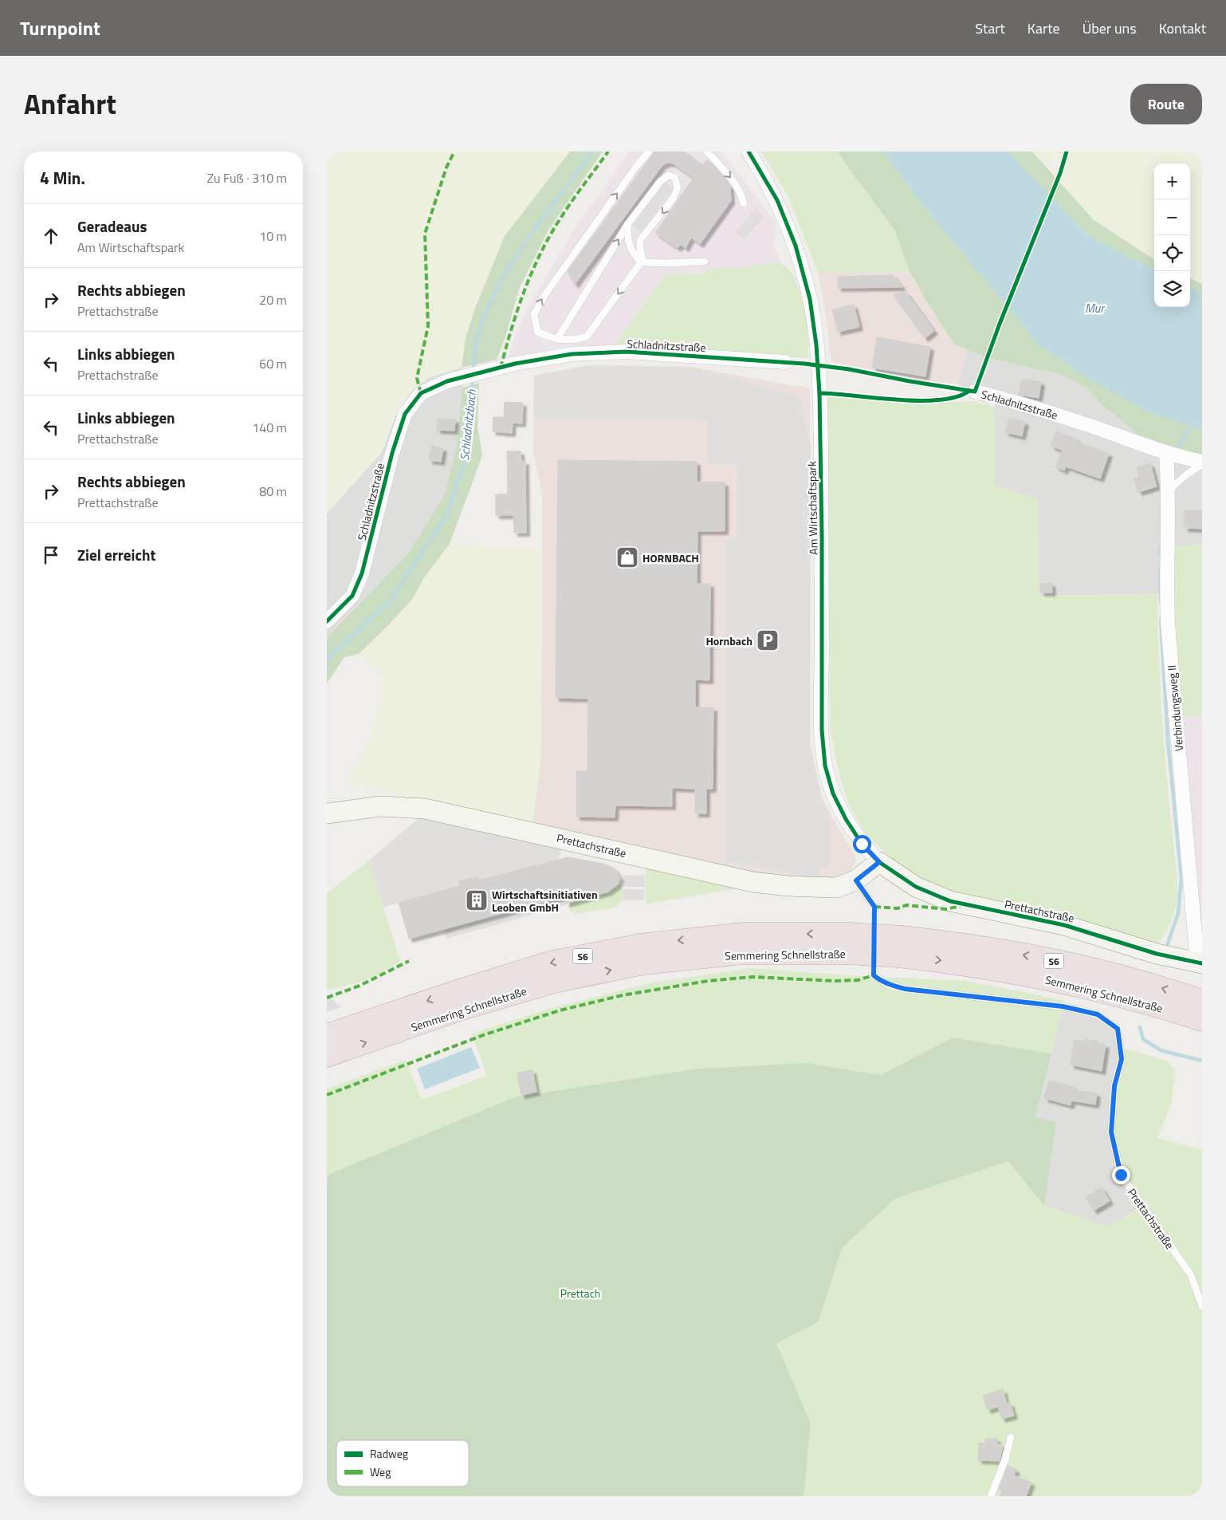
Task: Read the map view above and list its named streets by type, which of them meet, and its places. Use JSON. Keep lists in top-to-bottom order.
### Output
{
  "streets": {
    "highway": ["Semmering Schnellstraße", "S6"],
    "street": [
      "Schladnitzstraße",
      "Am Wirtschaftspark",
      "Verbindungsweg II",
      "Prettachstraße"
    ]
  },
  "crossings": [
    ["Schladnitzstraße", "Verbindungsweg II"],
    ["Am Wirtschaftspark", "Prettachstraße"],
    ["Verbindungsweg II", "Prettachstraße"]
  ],
  "water": ["Mur", "Schladnitzbach"],
  "parks": ["Prettach"],
  "places": {
    "shop": ["HORNBACH"],
    "parking": ["Hornbach"],
    "building": ["Wirtschaftsinitiativen Leoben GmbH"]
  },
  "legend": ["Radweg", "Weg"],
  "page": {
    "header": "Turnpoint",
    "nav": [
      "Start",
      "Karte",
      "Über uns",
      "Kontakt"
    ],
    "title": "Anfahrt",
    "buttons": "Route",
    "heading": ["4 Min.", "Zu Fuß · 310 m"],
    "map_buttons": ["+", "−"],
    "list": [
      ["Geradeaus", "Am Wirtschaftspark", "10 m"],
      ["Rechts abbiegen", "Prettachstraße", "20 m"],
      ["Links abbiegen", "Prettachstraße", "60 m"],
      ["Links abbiegen", "Prettachstraße", "140 m"],
      ["Rechts abbiegen", "Prettachstraße", "80 m"],
      "Ziel erreicht"
    ]
  }
}
